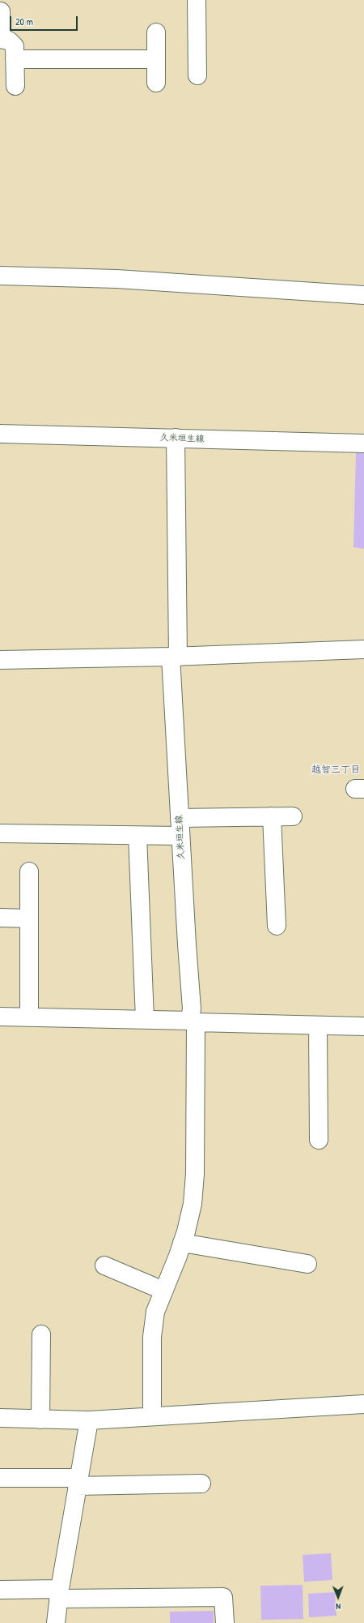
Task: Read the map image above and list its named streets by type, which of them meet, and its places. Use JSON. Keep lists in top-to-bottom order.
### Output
{
  "streets": {
    "street": ["久米垣生線"]
  },
  "districts": ["越智三丁目"],
  "scale_bar": "20 m",
  "north": "bottom"
}
